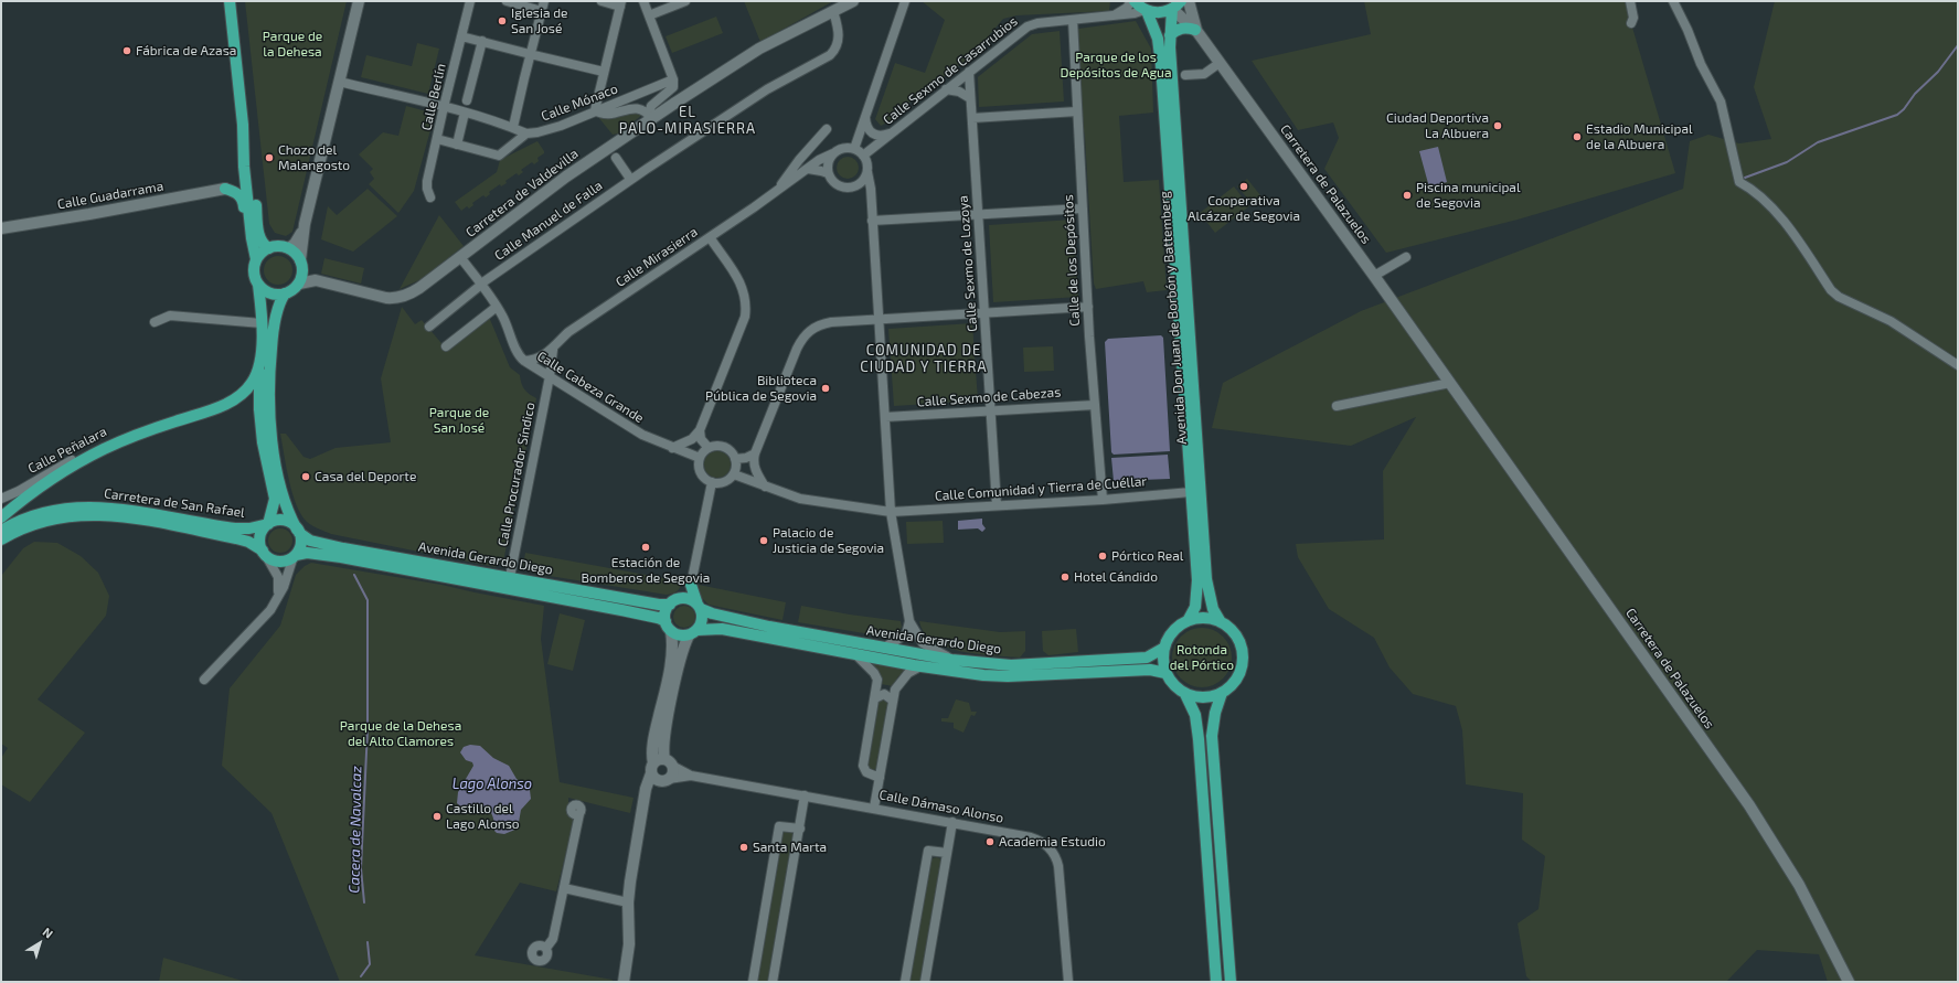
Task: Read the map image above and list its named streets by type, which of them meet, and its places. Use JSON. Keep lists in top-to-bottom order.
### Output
{
  "streets": {
    "main road": ["Avenida Don Juan de Borbón y Battemberg", "Carretera de San Rafael", "Avenida Gerardo Diego"],
    "street": [
      "Calle Sexmo de Casarrubios",
      "Calle Berlín",
      "Calle Mónaco",
      "Carretera de Palazuelos",
      "Carretera de Valdevilla",
      "Calle Guadarrama",
      "Calle Manuel de Falla",
      "Calle Mirasierra",
      "Calle de los Depósitos",
      "Calle Sexmo de Lozoya",
      "Calle Cabeza Grande",
      "Calle Sexmo de Cabezas",
      "Calle Peñalara",
      "Calle Procurador Síndico",
      "Calle Comunidad y Tierra de Cuéllar",
      "Calle Dámaso Alonso"
    ]
  },
  "crossings": [
    ["Calle Sexmo de Casarrubios", "Calle Mirasierra"],
    ["Calle Sexmo de Casarrubios", "Calle de los Depósitos"],
    ["Calle Sexmo de Casarrubios", "Calle Sexmo de Lozoya"],
    ["Calle Sexmo de Casarrubios", "Avenida Don Juan de Borbón y Battemberg"],
    ["Carretera de Palazuelos", "Avenida Don Juan de Borbón y Battemberg"],
    ["Carretera de Valdevilla", "Calle Manuel de Falla"],
    ["Carretera de Valdevilla", "Calle Cabeza Grande"],
    ["Calle Manuel de Falla", "Calle Cabeza Grande"],
    ["Calle Mirasierra", "Calle Cabeza Grande"],
    ["Calle de los Depósitos", "Calle Sexmo de Cabezas"],
    ["Calle de los Depósitos", "Calle Comunidad y Tierra de Cuéllar"],
    ["Calle Sexmo de Lozoya", "Calle Sexmo de Cabezas"],
    ["Calle Sexmo de Lozoya", "Calle Comunidad y Tierra de Cuéllar"],
    ["Avenida Don Juan de Borbón y Battemberg", "Calle Comunidad y Tierra de Cuéllar"],
    ["Avenida Don Juan de Borbón y Battemberg", "Avenida Gerardo Diego"],
    ["Calle Cabeza Grande", "Calle Procurador Síndico"],
    ["Calle Cabeza Grande", "Calle Comunidad y Tierra de Cuéllar"],
    ["Calle Procurador Síndico", "Avenida Gerardo Diego"],
    ["Carretera de San Rafael", "Avenida Gerardo Diego"]
  ],
  "districts": ["EL PALO-MIRASIERRA", "COMUNIDAD DE CIUDAD Y TIERRA"],
  "water": ["Lago Alonso", "Cacera de Navalcaz"],
  "parks": [
    "Parque de la Dehesa",
    "Parque de los Depósitos de Agua",
    "Parque de San José",
    "Rotonda del Pórtico",
    "Parque de la Dehesa del Alto Clamores"
  ],
  "places": [
    "Iglesia de San José",
    "Fábrica de Azasa",
    "Ciudad Deportiva La Albuera",
    "Estadio Municipal de la Albuera",
    "Chozo del Malangosto",
    "Cooperativa Alcázar de Segovia",
    "Piscina municipal de Segovia",
    "Biblioteca Pública de Segovia",
    "Casa del Deporte",
    "Palacio de Justicia de Segovia",
    "Estación de Bomberos de Segovia",
    "Pórtico Real",
    "Hotel Cándido",
    "Castillo del Lago Alonso",
    "Academia Estudio",
    "Santa Marta"
  ],
  "north": "top right"
}
